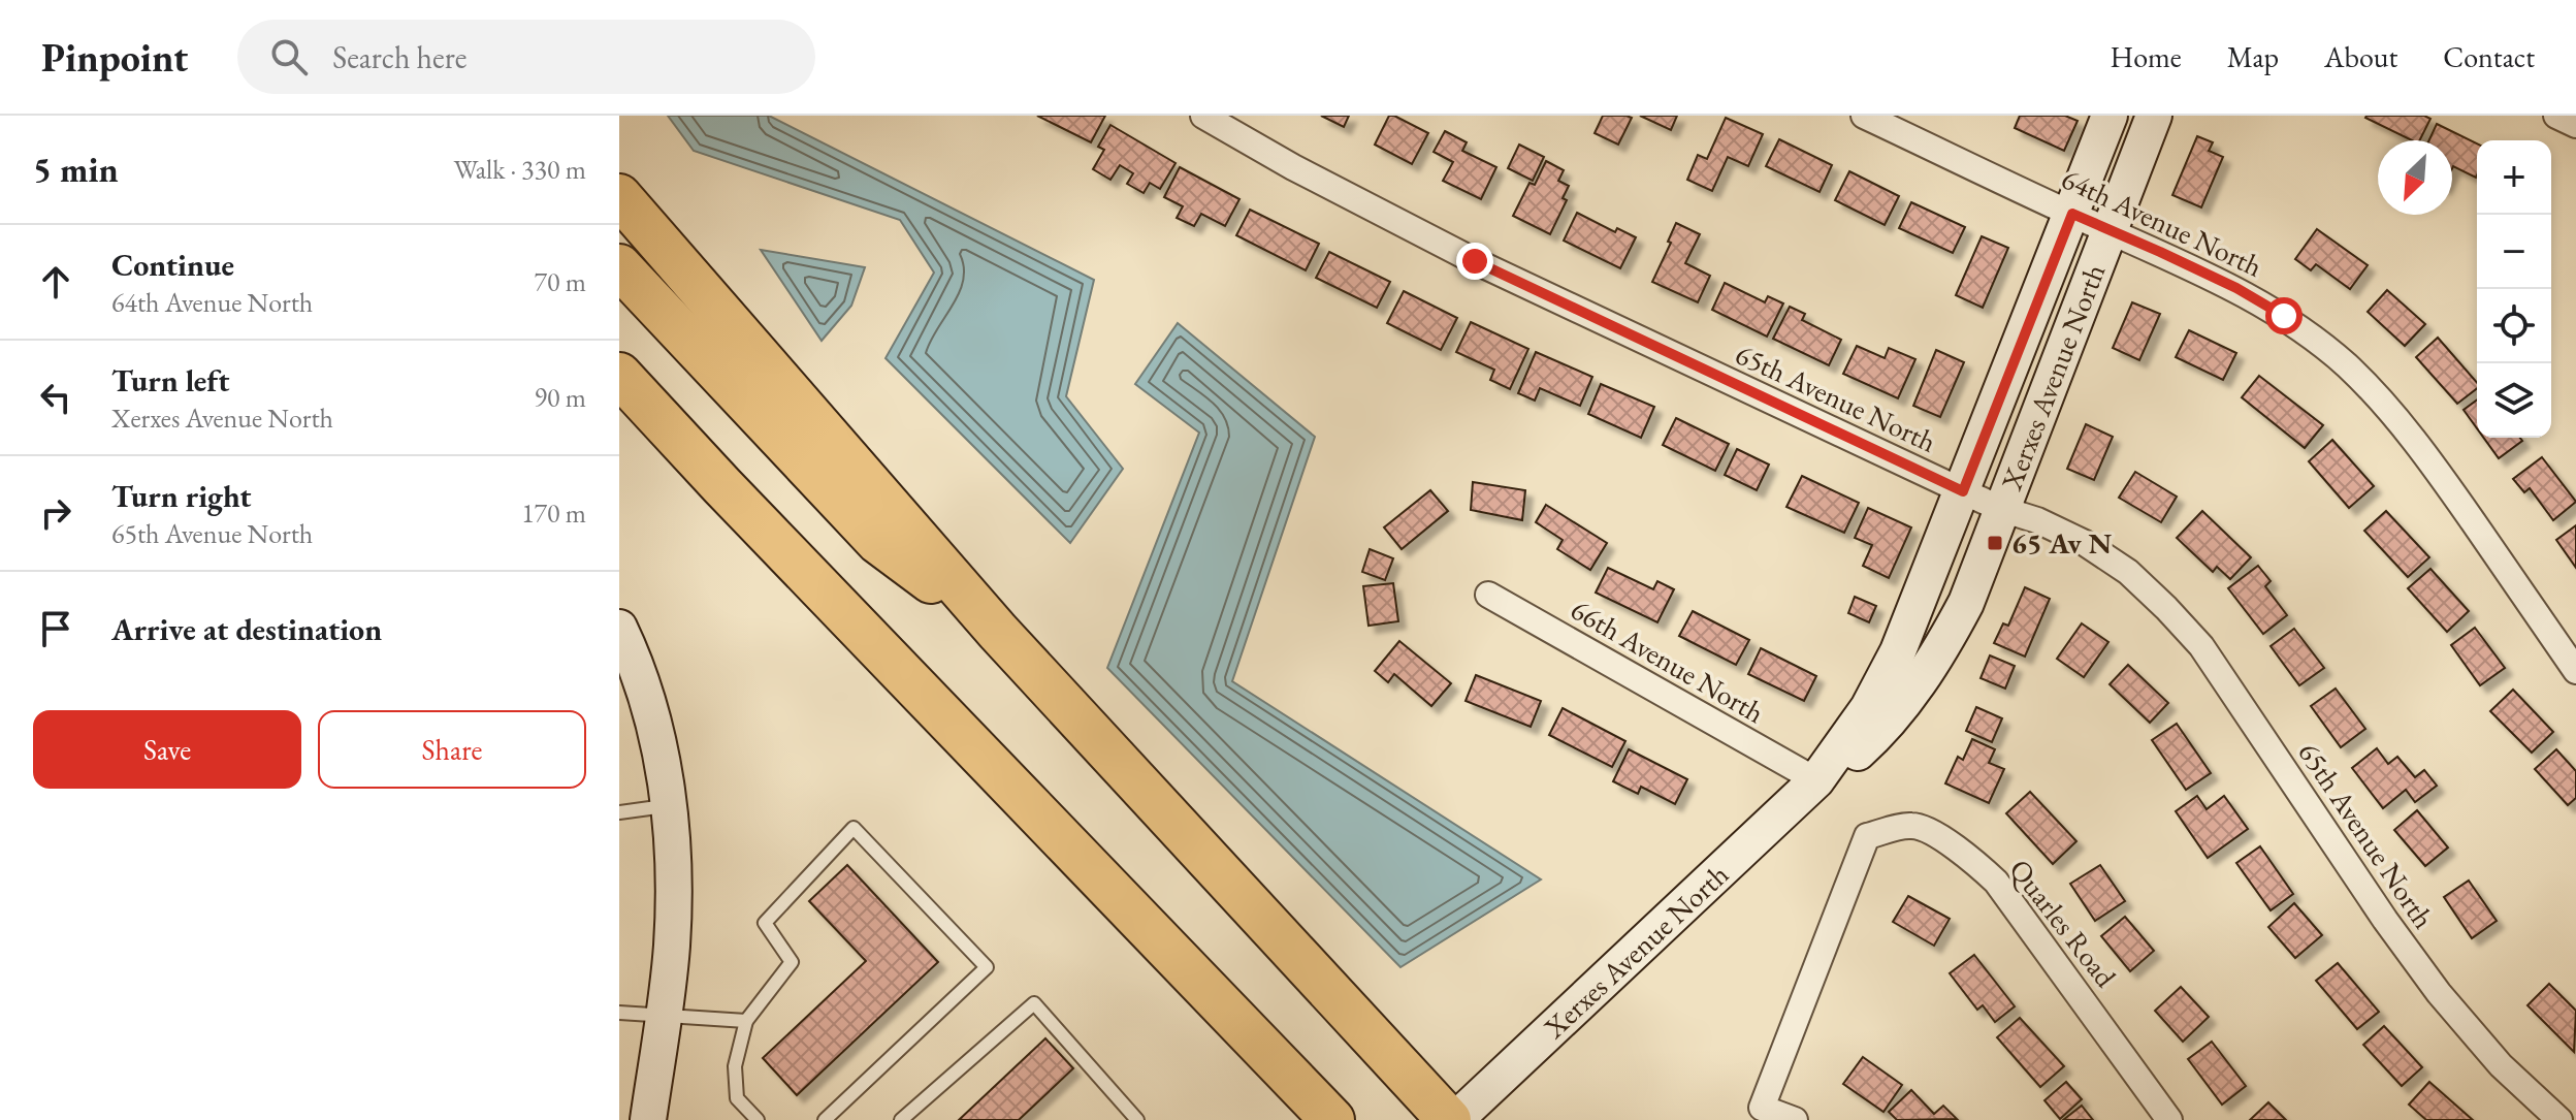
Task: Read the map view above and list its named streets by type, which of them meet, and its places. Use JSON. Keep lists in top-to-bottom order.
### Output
{
  "streets": {
    "street": [
      "64th Avenue North",
      "Xerxes Avenue North",
      "65th Avenue North",
      "66th Avenue North",
      "Quarles Road"
    ]
  },
  "crossings": [
    ["64th Avenue North", "Xerxes Avenue North"],
    ["Xerxes Avenue North", "65th Avenue North"],
    ["Xerxes Avenue North", "66th Avenue North"]
  ],
  "places": {
    "transit": ["65 Av N"]
  },
  "north": "bottom left",
  "page": {
    "header": "Pinpoint",
    "search": "Search here",
    "nav": [
      "Home",
      "Map",
      "About",
      "Contact"
    ],
    "heading": ["5 min", "Walk · 330 m"],
    "map_buttons": ["+", "−"],
    "list": [
      ["Continue", "64th Avenue North", "70 m"],
      ["Turn left", "Xerxes Avenue North", "90 m"],
      ["Turn right", "65th Avenue North", "170 m"],
      "Arrive at destination"
    ],
    "buttons": ["Save", "Share"]
  }
}
